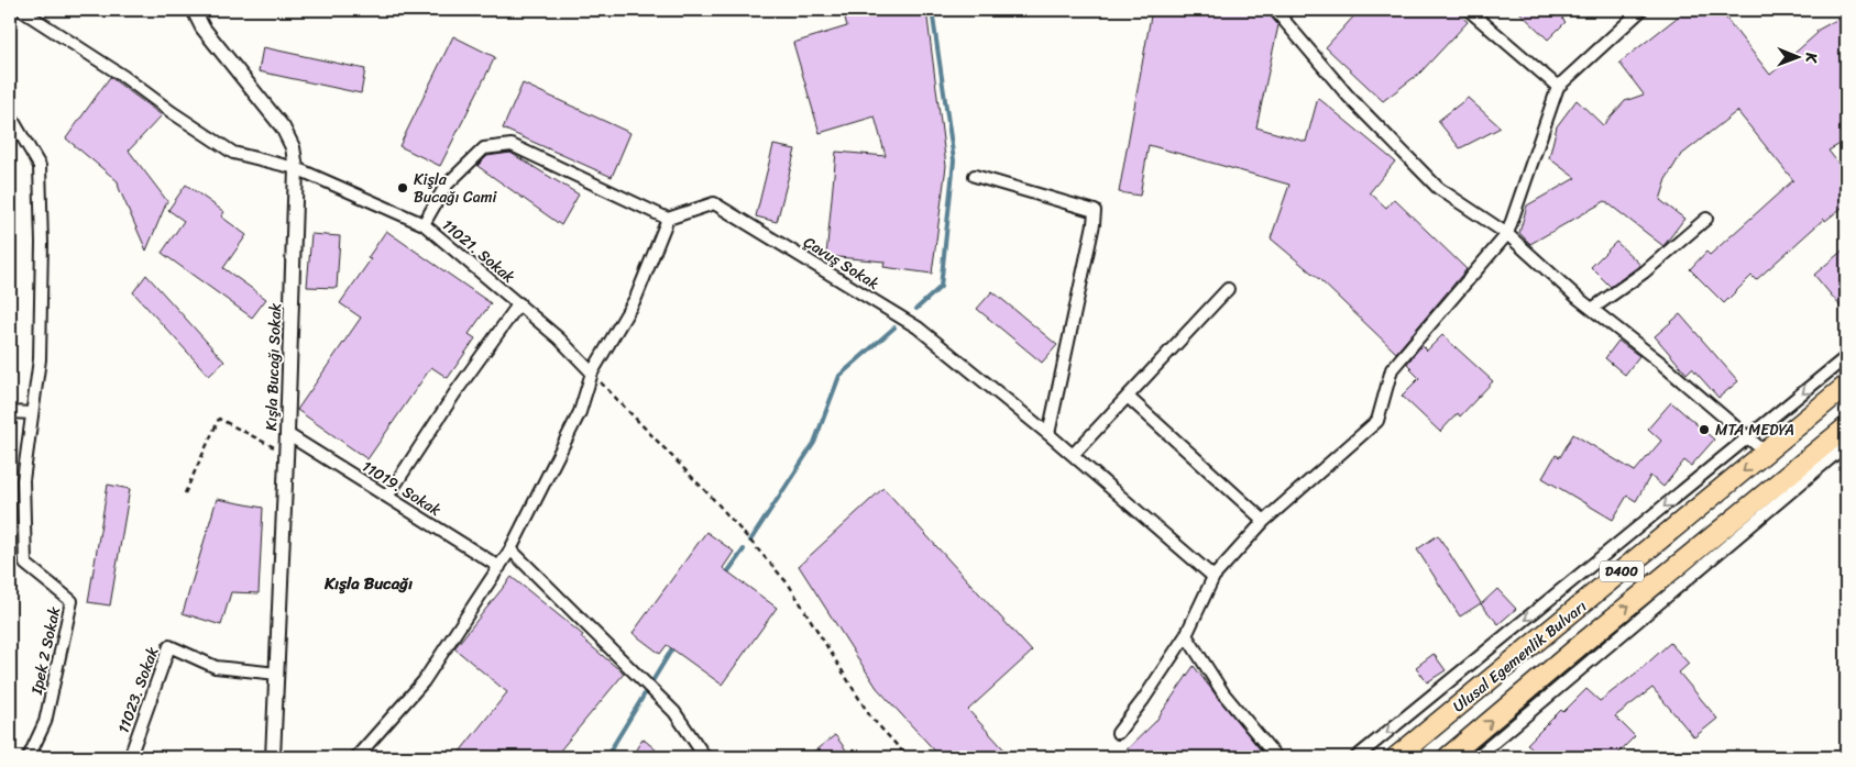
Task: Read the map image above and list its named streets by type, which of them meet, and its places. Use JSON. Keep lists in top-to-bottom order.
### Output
{
  "streets": {
    "highway": ["D400", "Ulusal Egemenlik Bulvarı"],
    "street": [
      "11021. Sokak",
      "Çavuş Sokak",
      "Kışla Bucağı Sokak",
      "11019. Sokak",
      "Ipek 2 Sokak",
      "11023. Sokak"
    ]
  },
  "crossings": [
    ["11021. Sokak", "Kışla Bucağı Sokak"],
    ["Kışla Bucağı Sokak", "11019. Sokak"],
    ["Kışla Bucağı Sokak", "11023. Sokak"]
  ],
  "districts": ["Kışla Bucağı"],
  "places": ["Kişla Bucağı Cami", "MTA MEDYA"],
  "north": "right"
}
